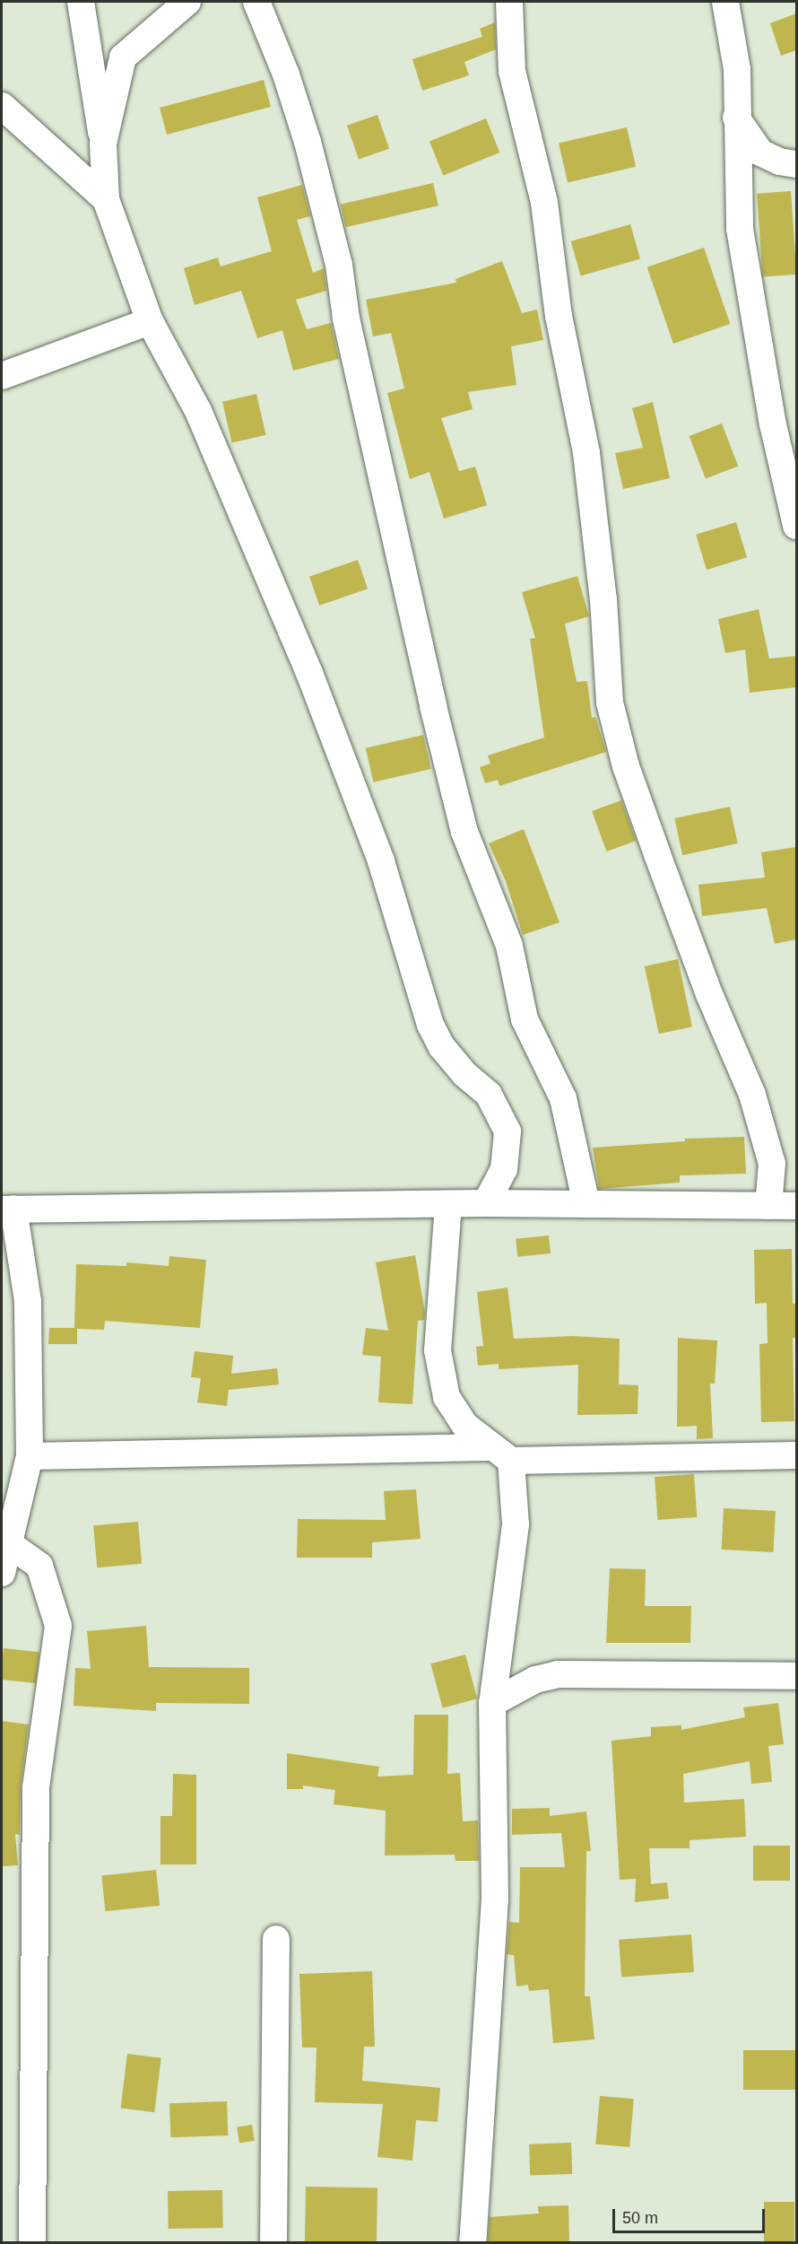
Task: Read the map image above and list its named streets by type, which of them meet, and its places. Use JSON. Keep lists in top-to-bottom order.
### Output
{
  "scale_bar": "50 m"
}
